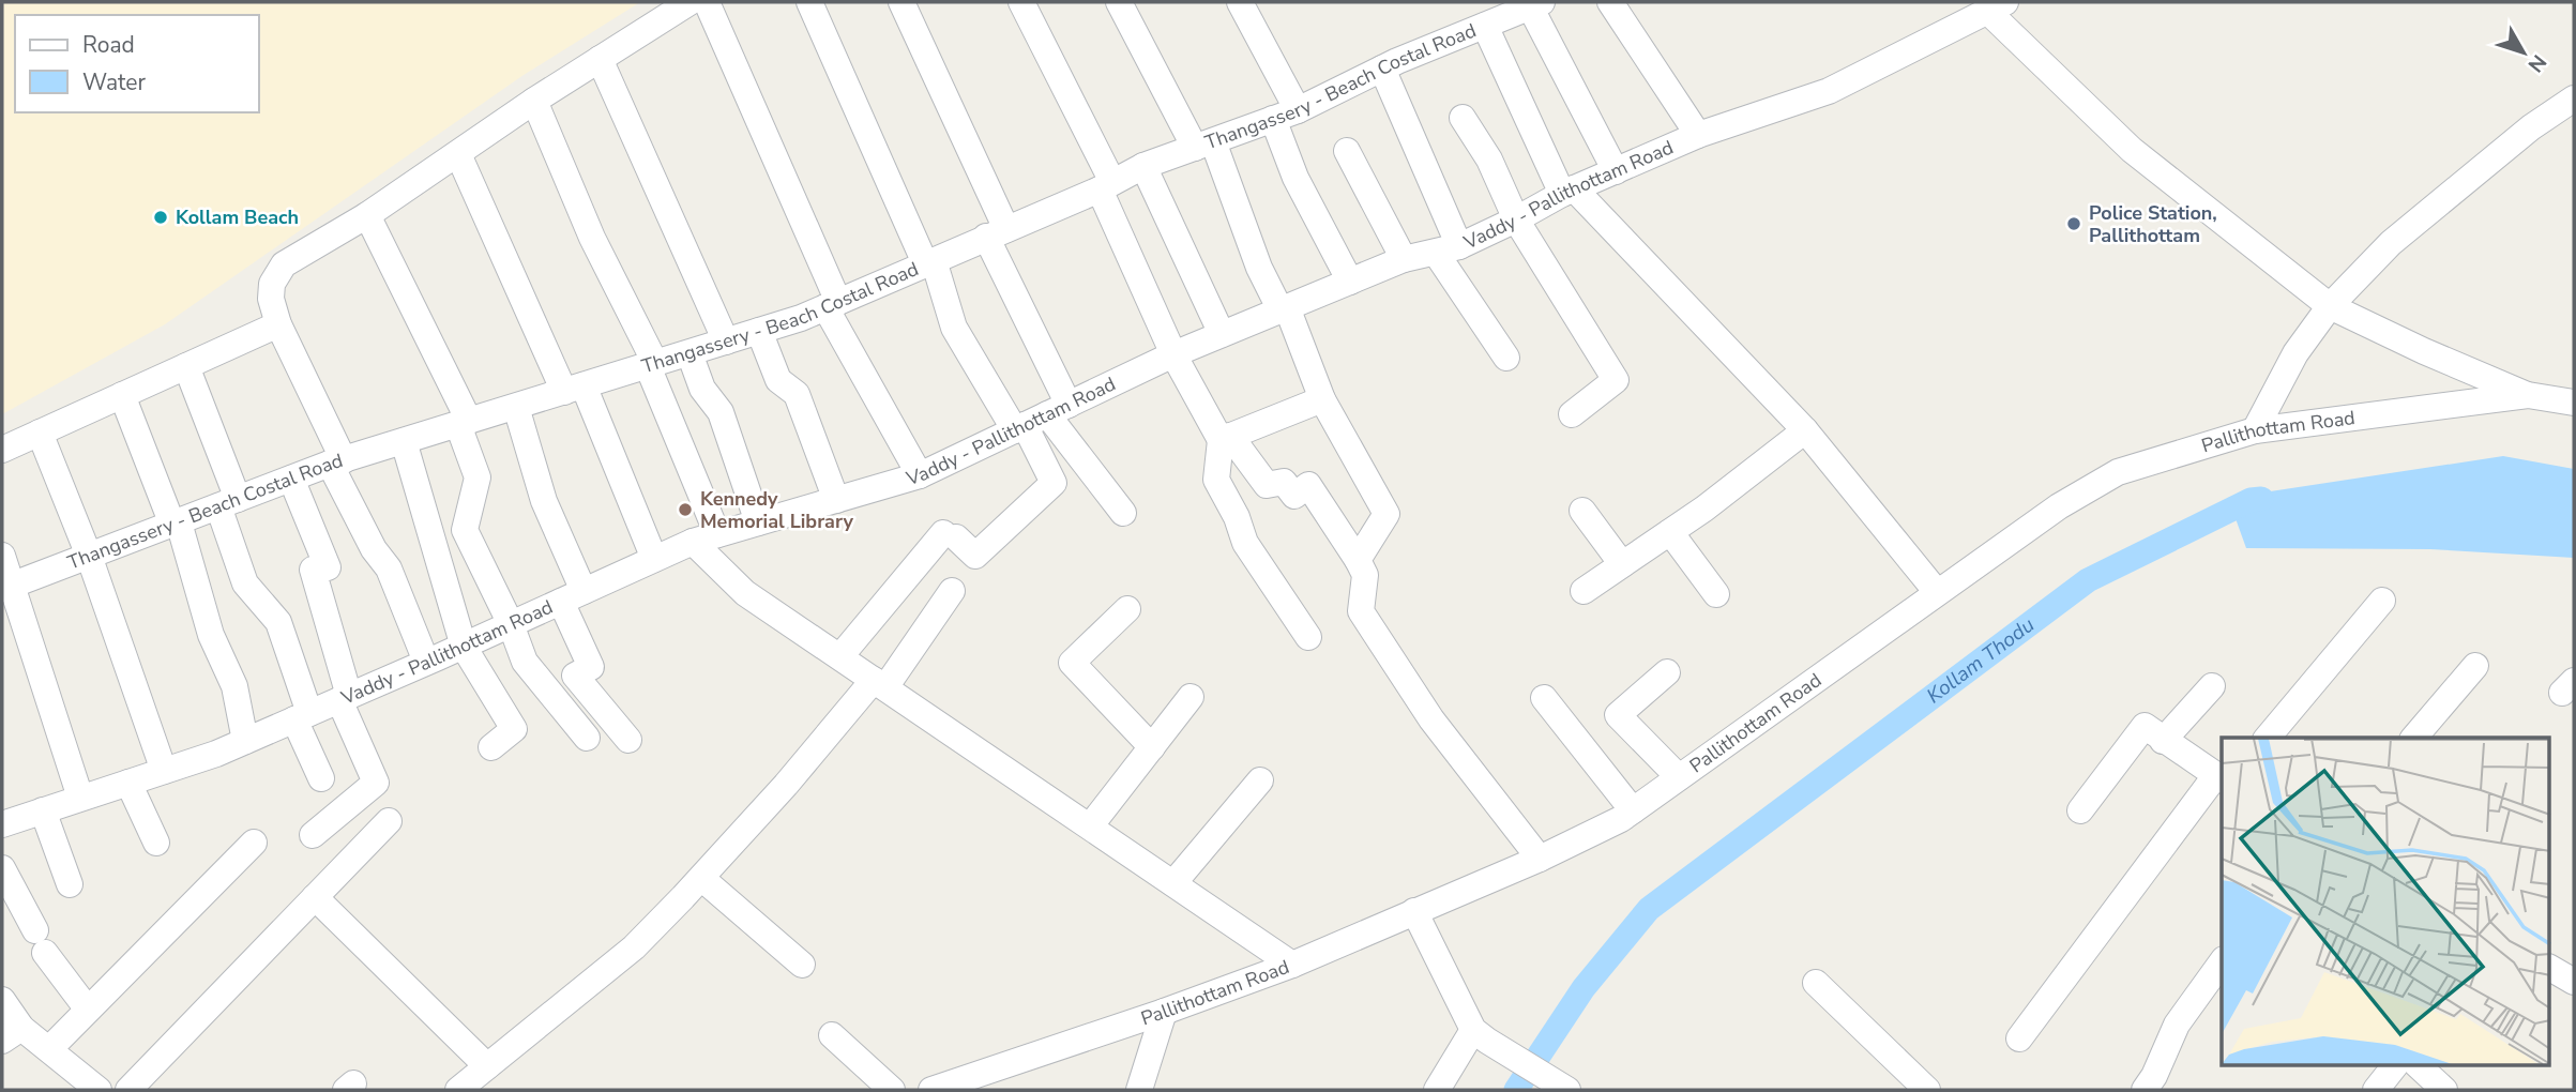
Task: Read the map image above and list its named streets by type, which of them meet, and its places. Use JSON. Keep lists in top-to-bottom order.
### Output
{
  "streets": {
    "street": ["Thangassery - Beach Costal Road", "Vaddy - Pallithottam Road", "Pallithottam Road"]
  },
  "water": ["Kollam Thodu"],
  "places": ["Kollam Beach", "Police Station, Pallithottam", "Kennedy Memorial Library"],
  "legend": ["Road", "Water"],
  "north": "bottom right"
}
